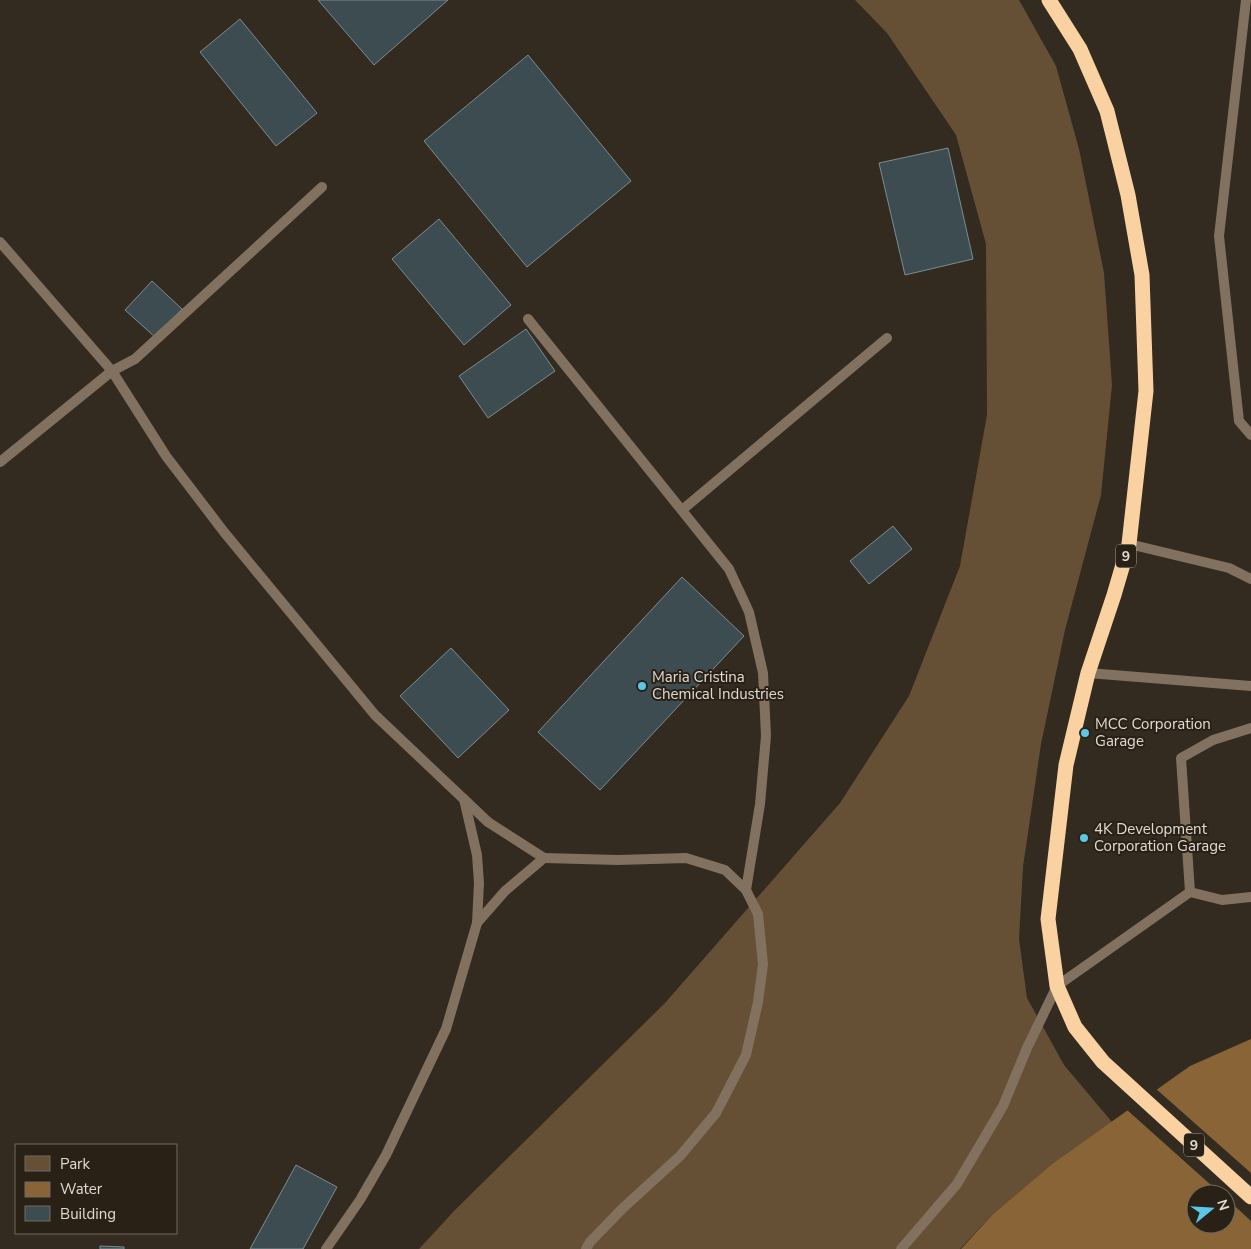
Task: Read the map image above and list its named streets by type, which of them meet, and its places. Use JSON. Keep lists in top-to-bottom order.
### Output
{
  "streets": {
    "highway": ["9"]
  },
  "places": ["Maria Cristina Chemical Industries", "MCC Corporation Garage", "4K Development Corporation Garage"],
  "legend": ["Park", "Water", "Building"],
  "north": "right"
}
